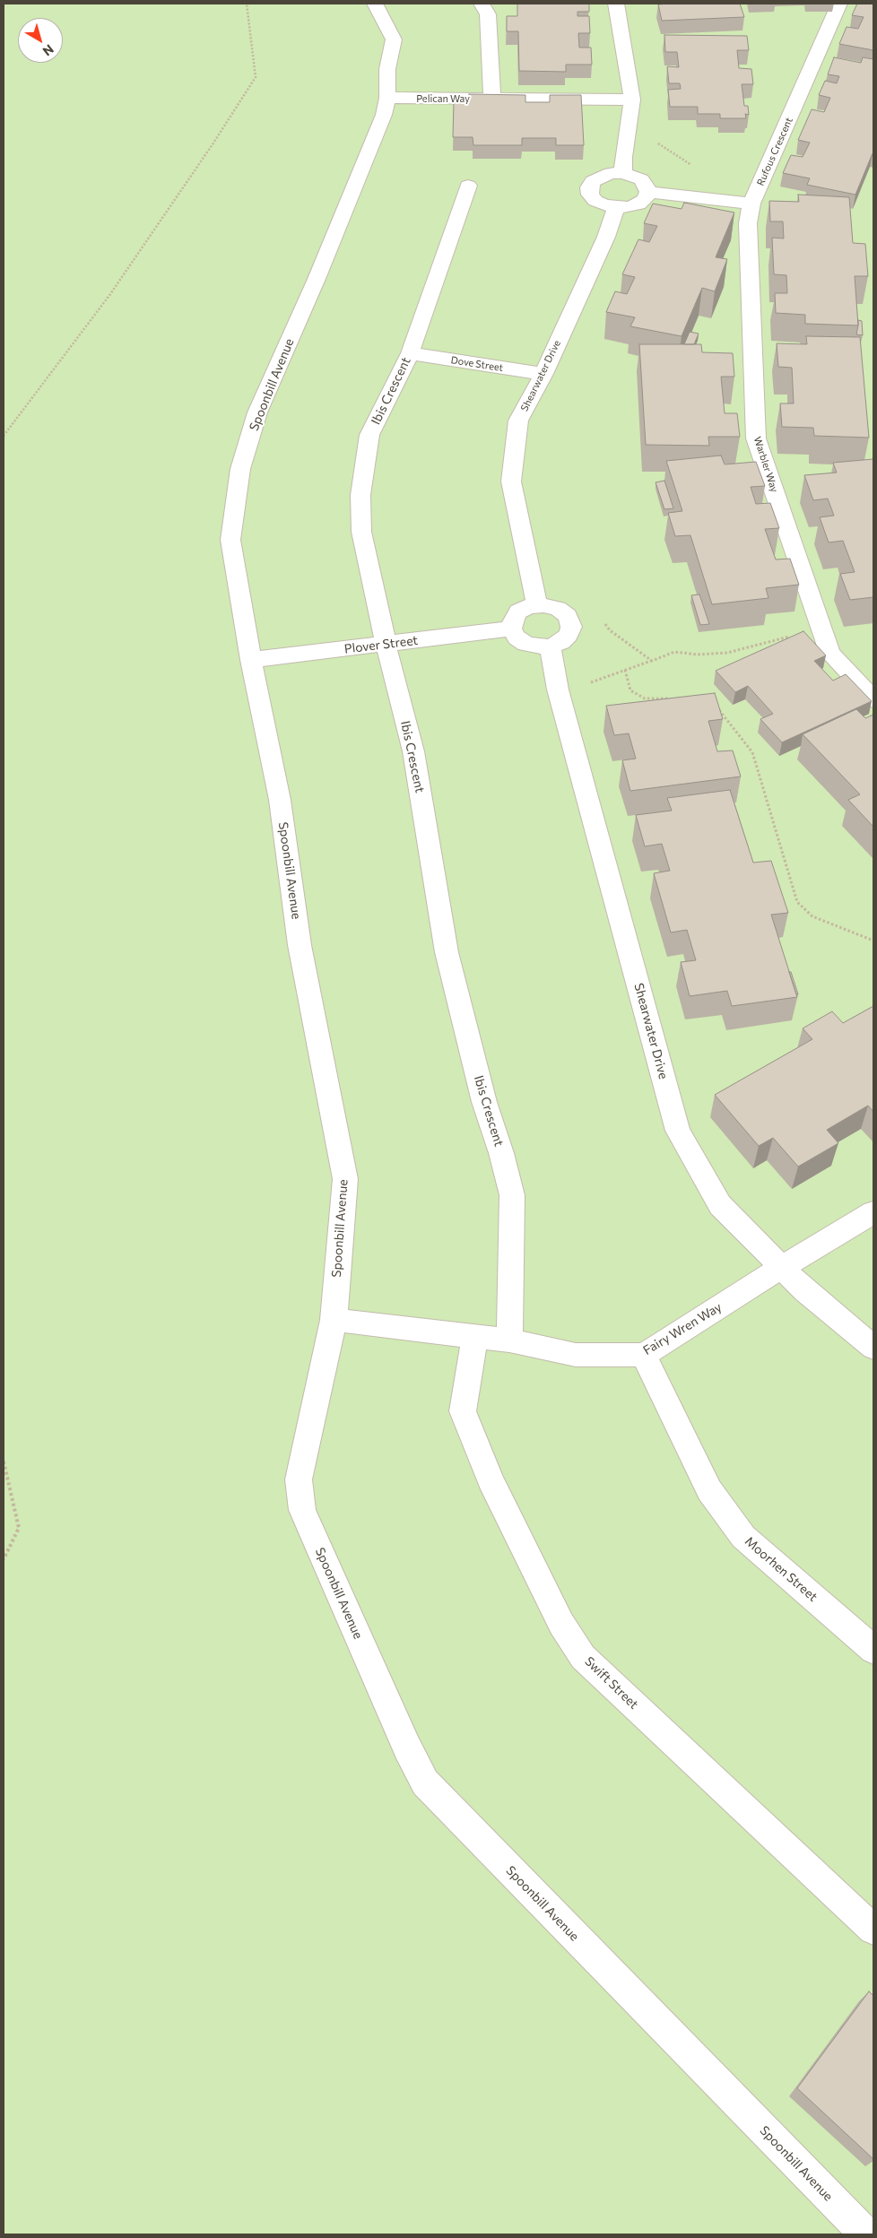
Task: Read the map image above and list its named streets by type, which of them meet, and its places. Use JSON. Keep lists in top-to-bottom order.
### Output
{
  "streets": {
    "street": [
      "Pelican Way",
      "Rufous Crescent",
      "Dove Street",
      "Shearwater Drive",
      "Spoonbill Avenue",
      "Ibis Crescent",
      "Warbler Way",
      "Plover Street",
      "Fairy Wren Way",
      "Moorhen Street",
      "Swift Street"
    ]
  },
  "crossings": [
    ["Pelican Way", "Spoonbill Avenue"],
    ["Rufous Crescent", "Warbler Way"],
    ["Dove Street", "Shearwater Drive"],
    ["Dove Street", "Ibis Crescent"],
    ["Shearwater Drive", "Plover Street"],
    ["Shearwater Drive", "Fairy Wren Way"],
    ["Spoonbill Avenue", "Plover Street"],
    ["Spoonbill Avenue", "Fairy Wren Way"],
    ["Ibis Crescent", "Plover Street"],
    ["Ibis Crescent", "Fairy Wren Way"],
    ["Fairy Wren Way", "Moorhen Street"],
    ["Fairy Wren Way", "Swift Street"]
  ],
  "north": "bottom right"
}
